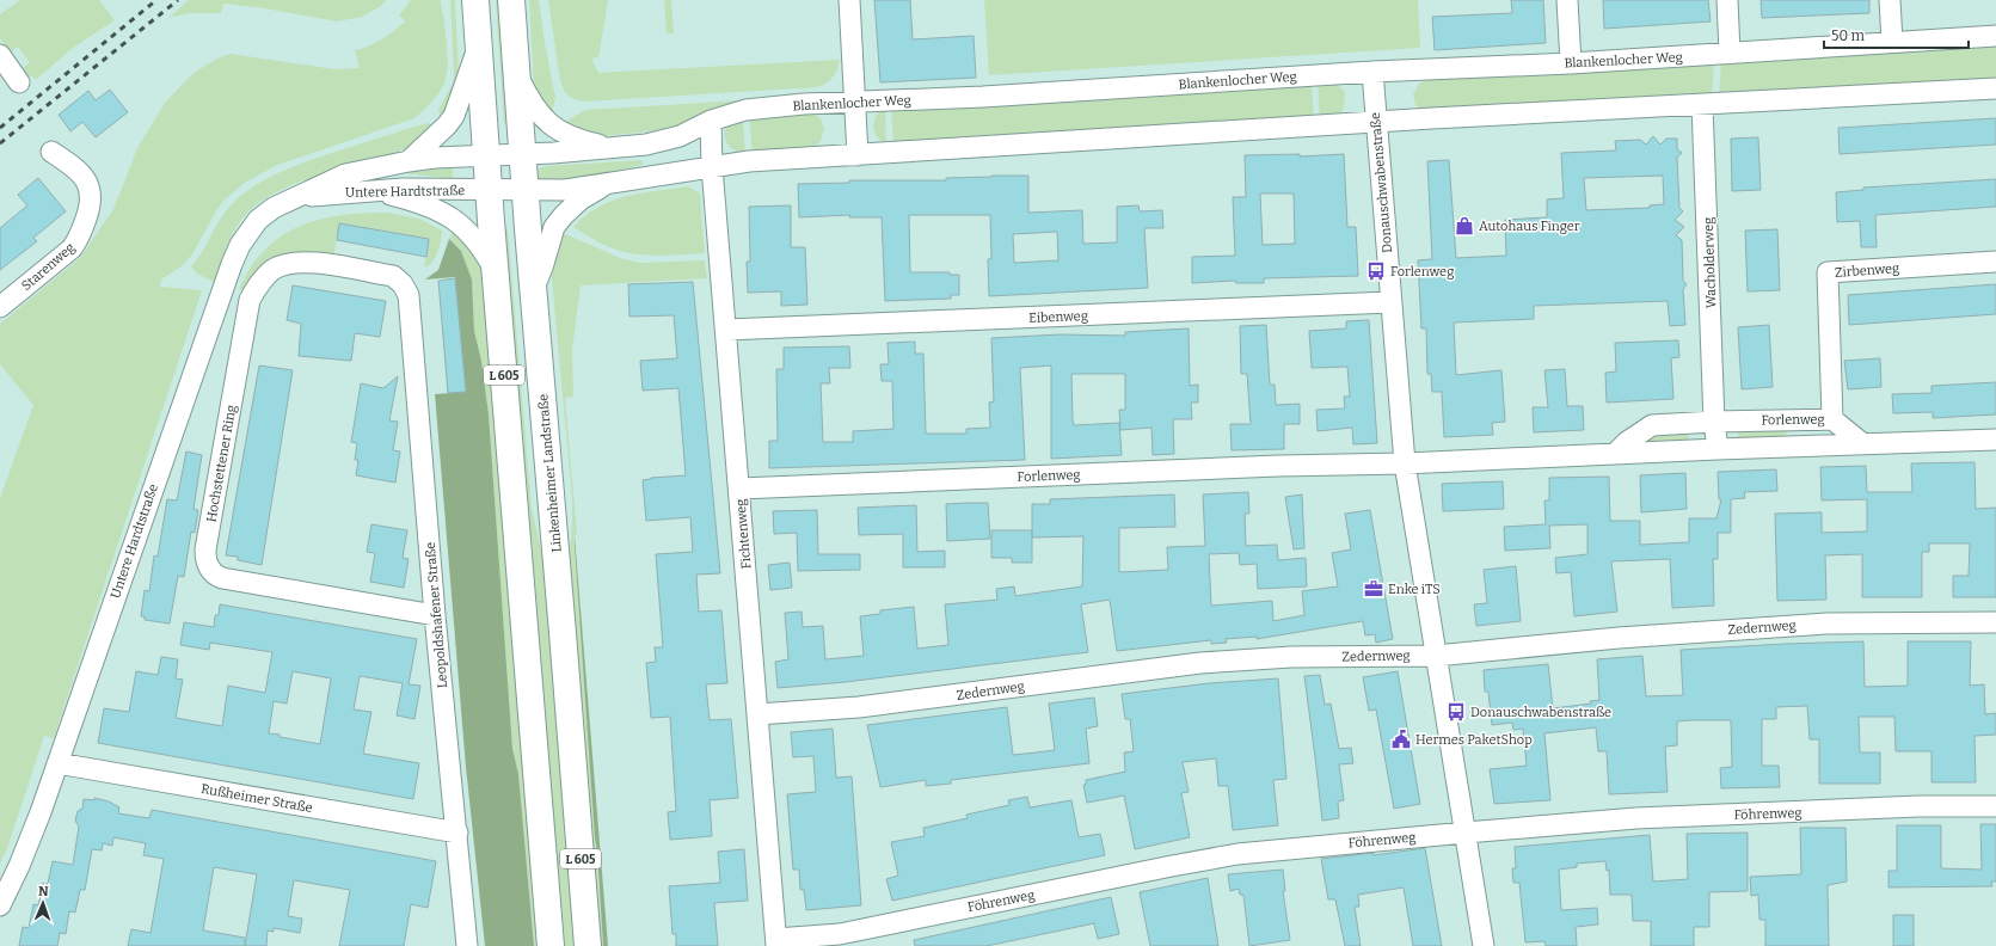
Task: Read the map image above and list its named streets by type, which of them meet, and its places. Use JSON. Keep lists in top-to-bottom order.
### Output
{
  "streets": {
    "main road": ["L 605", "Linkenheimer Landstraße"],
    "street": [
      "Blankenlocher Weg",
      "Donauschwabenstraße",
      "Untere Hardtstraße",
      "Wacholderweg",
      "Starenweg",
      "Zirbenweg",
      "Eibenweg",
      "Forlenweg",
      "Hochstettener Ring",
      "Fichtenweg",
      "Leopoldshafener Straße",
      "Zedernweg",
      "Rußheimer Straße",
      "Föhrenweg"
    ]
  },
  "crossings": [
    ["Blankenlocher Weg", "Donauschwabenstraße"],
    ["Blankenlocher Weg", "Untere Hardtstraße"],
    ["Blankenlocher Weg", "L 605"],
    ["Blankenlocher Weg", "Linkenheimer Landstraße"],
    ["Blankenlocher Weg", "Fichtenweg"],
    ["Donauschwabenstraße", "Eibenweg"],
    ["Donauschwabenstraße", "Forlenweg"],
    ["Donauschwabenstraße", "Zedernweg"],
    ["Donauschwabenstraße", "Föhrenweg"],
    ["Untere Hardtstraße", "L 605"],
    ["Untere Hardtstraße", "Rußheimer Straße"],
    ["Wacholderweg", "Forlenweg"],
    ["Zirbenweg", "Forlenweg"],
    ["Eibenweg", "Fichtenweg"],
    ["Forlenweg", "Fichtenweg"],
    ["Hochstettener Ring", "Leopoldshafener Straße"],
    ["Fichtenweg", "Zedernweg"],
    ["Fichtenweg", "Föhrenweg"],
    ["Leopoldshafener Straße", "Rußheimer Straße"]
  ],
  "places": {
    "shop": ["Autohaus Finger"],
    "bus stop": ["Forlenweg", "Donauschwabenstraße"],
    "office": ["Enke iTS"],
    "public building": ["Hermes PaketShop"]
  },
  "scale_bar": "50 m",
  "north": "top"
}
